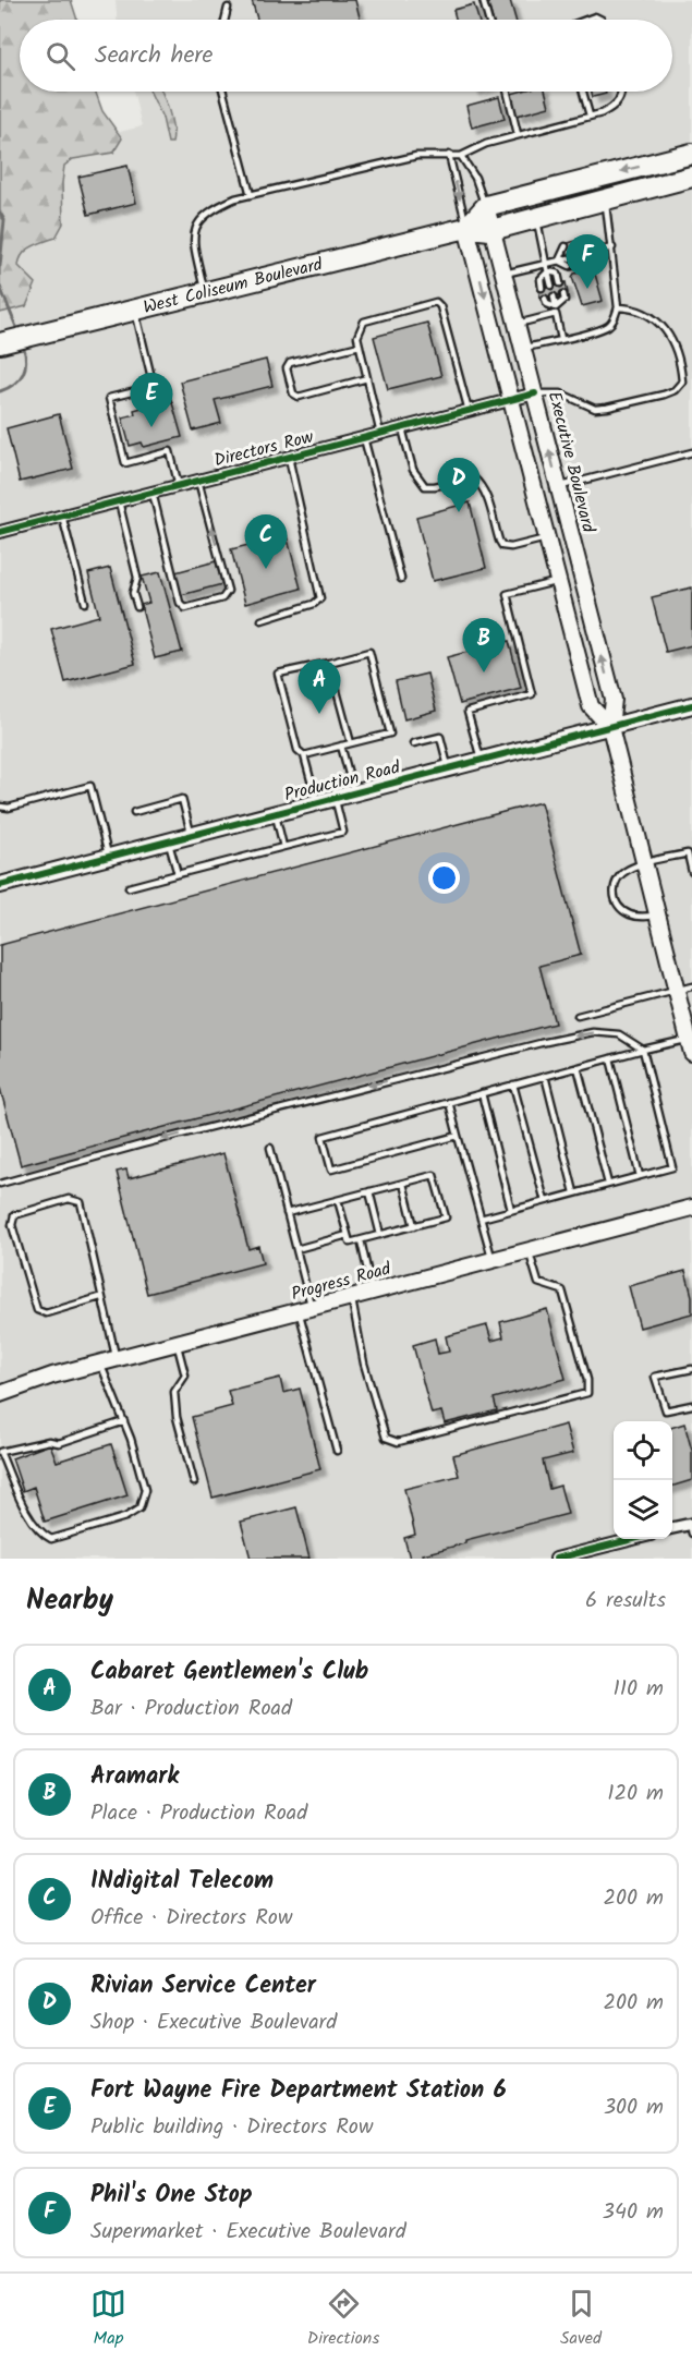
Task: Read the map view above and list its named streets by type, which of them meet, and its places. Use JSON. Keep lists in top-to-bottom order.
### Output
{
  "streets": {
    "highway": ["West Coliseum Boulevard"],
    "main road": ["Executive Boulevard", "Production Road", "Progress Road"],
    "street": ["Directors Row"]
  },
  "crossings": [
    ["West Coliseum Boulevard", "Executive Boulevard"],
    ["Directors Row", "Executive Boulevard"],
    ["Executive Boulevard", "Production Road"]
  ],
  "page": {
    "search": "Search here",
    "pins": [
      "F",
      "E",
      "D",
      "C",
      "B",
      "A"
    ],
    "heading": ["Nearby", "6 results"],
    "list": [
      {
        "mark": "A",
        "name": "Cabaret Gentlemen's Club",
        "note": "Bar · Production Road",
        "value": "110 m"
      },
      {
        "mark": "B",
        "name": "Aramark",
        "note": "Place · Production Road",
        "value": "120 m"
      },
      {
        "mark": "C",
        "name": "INdigital Telecom",
        "note": "Office · Directors Row",
        "value": "200 m"
      },
      {
        "mark": "D",
        "name": "Rivian Service Center",
        "note": "Shop · Executive Boulevard",
        "value": "200 m"
      },
      {
        "mark": "E",
        "name": "Fort Wayne Fire Department Station 6",
        "note": "Public building · Directors Row",
        "value": "300 m"
      },
      {
        "mark": "F",
        "name": "Phil's One Stop",
        "note": "Supermarket · Executive Boulevard",
        "value": "340 m"
      }
    ],
    "nav": ["Map", "Directions", "Saved"]
  }
}
